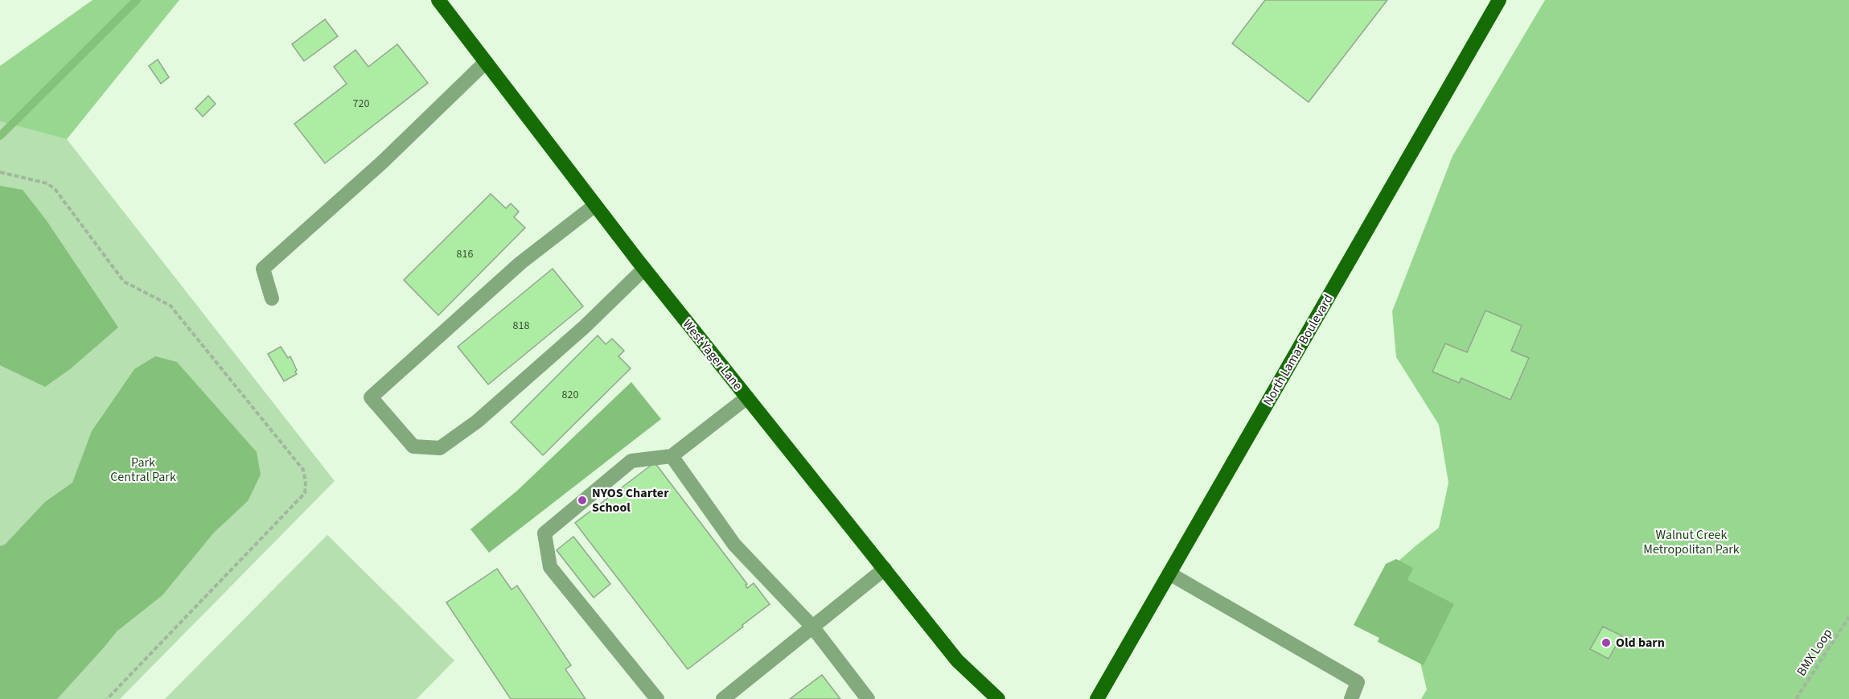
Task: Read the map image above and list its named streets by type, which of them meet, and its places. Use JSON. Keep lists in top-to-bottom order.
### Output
{
  "streets": {
    "main road": ["North Lamar Boulevard", "West Yager Lane"],
    "path": ["BMX Loop"]
  },
  "parks": ["Park Central Park", "Walnut Creek Metropolitan Park"],
  "places": ["NYOS Charter School", "Old barn"],
  "house_numbers": [
    "720",
    "816",
    "818",
    "820"
  ]
}
